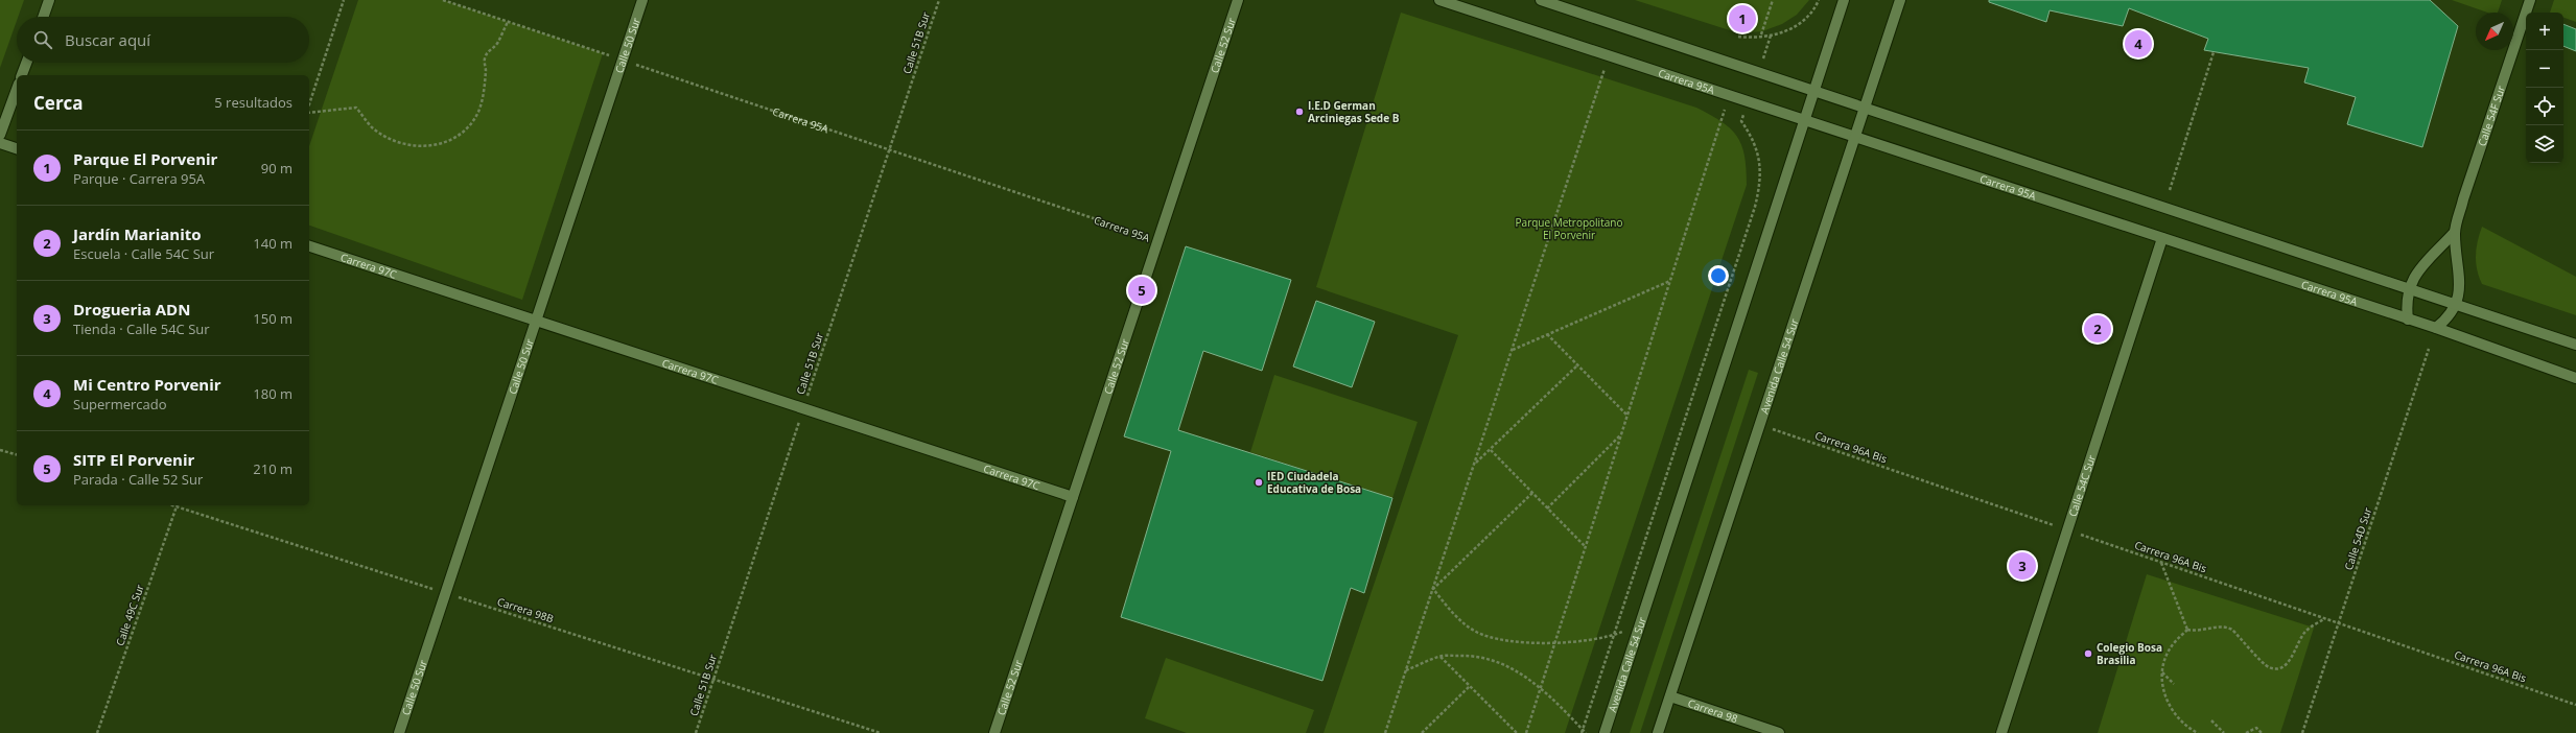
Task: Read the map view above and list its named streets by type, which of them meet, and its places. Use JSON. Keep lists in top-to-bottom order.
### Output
{
  "streets": {
    "street": [
      "Calle 50 Sur",
      "Calle 52 Sur",
      "Carrera 95A",
      "Calle 54F Sur",
      "Carrera 97C",
      "Avenida Calle 54 Sur",
      "Calle 54C Sur",
      "Carrera 98"
    ],
    "path": [
      "Calle 51B Sur",
      "Carrera 96A Bis",
      "Calle 54D Sur",
      "Carrera 98B",
      "Calle 49C Sur"
    ]
  },
  "crossings": [
    ["Calle 51B Sur", "Carrera 95A"],
    ["Calle 51B Sur", "Carrera 97C"],
    ["Calle 51B Sur", "Carrera 98B"],
    ["Calle 50 Sur", "Carrera 95A"],
    ["Calle 50 Sur", "Carrera 97C"],
    ["Calle 50 Sur", "Carrera 98B"],
    ["Calle 52 Sur", "Carrera 95A"],
    ["Calle 52 Sur", "Carrera 97C"],
    ["Carrera 95A", "Calle 54F Sur"],
    ["Carrera 95A", "Avenida Calle 54 Sur"],
    ["Carrera 95A", "Calle 54C Sur"],
    ["Avenida Calle 54 Sur", "Carrera 96A Bis"],
    ["Avenida Calle 54 Sur", "Carrera 98"],
    ["Carrera 96A Bis", "Calle 54C Sur"],
    ["Carrera 96A Bis", "Calle 54D Sur"],
    ["Carrera 98B", "Calle 49C Sur"]
  ],
  "parks": ["Parque Metropolitano El Porvenir"],
  "places": ["I.E.D German Arciniegas Sede B", "IED Ciudadela Educativa de Bosa", "Colegio Bosa Brasilia"],
  "north": "bottom left",
  "page": {
    "pins": [
      "1",
      "4",
      "5",
      "2",
      "3"
    ],
    "map_buttons": ["+", "−"],
    "search": "Buscar aquí",
    "heading": ["Cerca", "5 resultados"],
    "list": [
      {
        "mark": "1",
        "name": "Parque El Porvenir",
        "note": "Parque · Carrera 95A",
        "value": "90 m"
      },
      {
        "mark": "2",
        "name": "Jardín Marianito",
        "note": "Escuela · Calle 54C Sur",
        "value": "140 m"
      },
      {
        "mark": "3",
        "name": "Drogueria ADN",
        "note": "Tienda · Calle 54C Sur",
        "value": "150 m"
      },
      {
        "mark": "4",
        "name": "Mi Centro Porvenir",
        "note": "Supermercado",
        "value": "180 m"
      },
      {
        "mark": "5",
        "name": "SITP El Porvenir",
        "note": "Parada · Calle 52 Sur",
        "value": "210 m"
      }
    ]
  }
}
